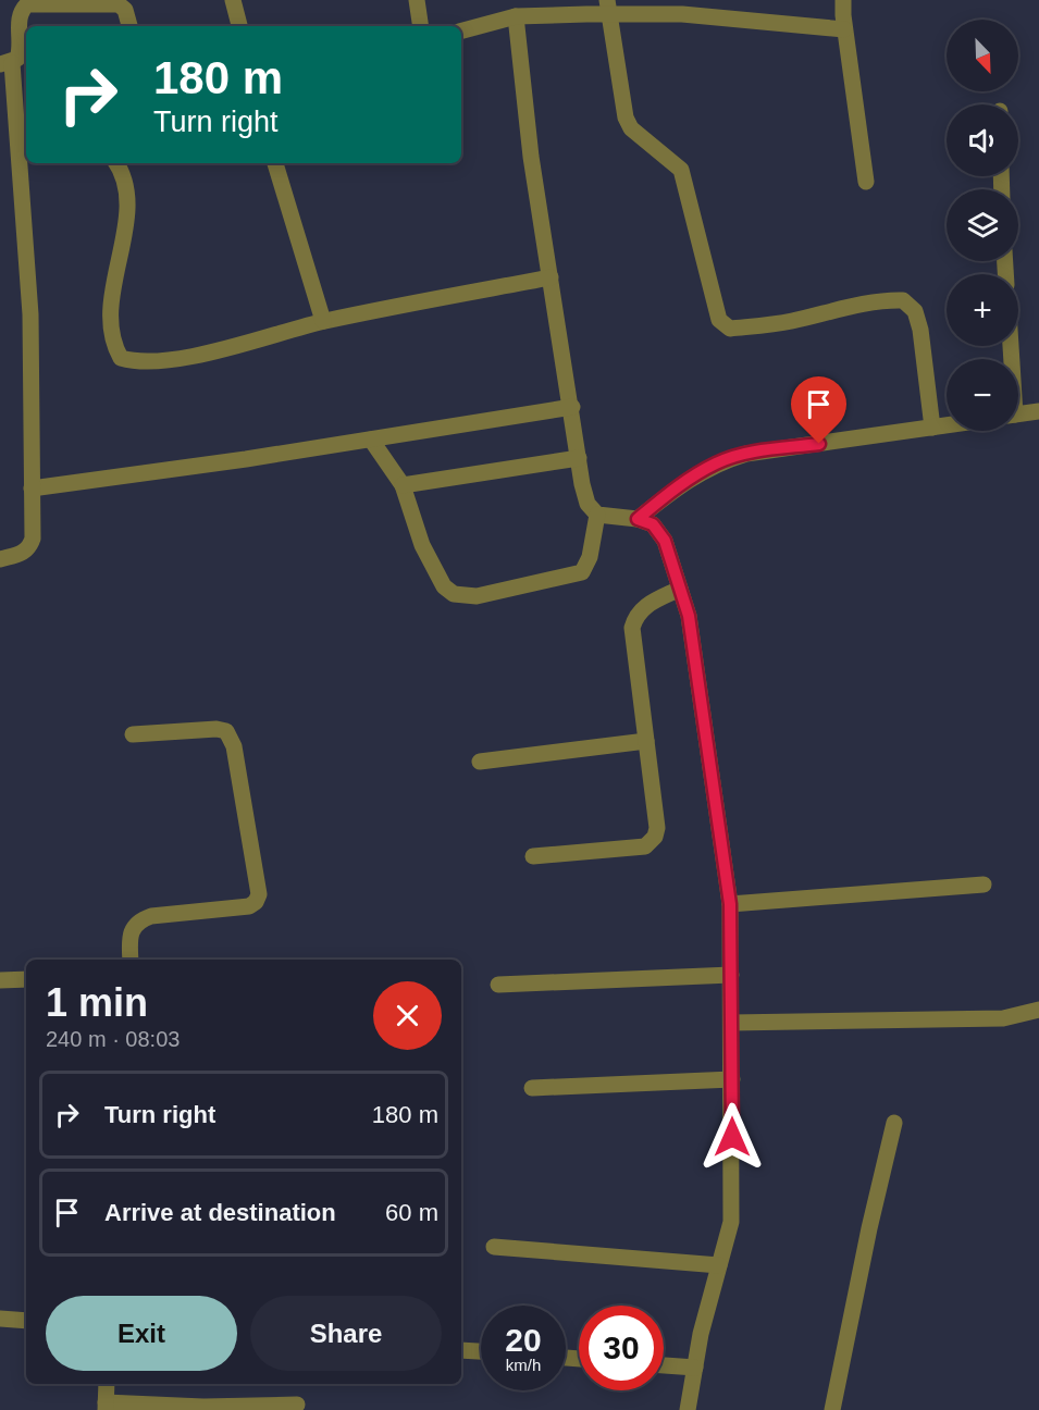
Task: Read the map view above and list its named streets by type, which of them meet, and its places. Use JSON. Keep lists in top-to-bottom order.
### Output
{
  "north": "bottom right",
  "page": {
    "map_buttons": ["+", "−"],
    "turn": ["180 m", "Turn right"],
    "heading": ["1 min", "240 m · 08:03"],
    "list": [
      {
        "name": "Turn right",
        "value": "180 m"
      },
      {
        "name": "Arrive at destination",
        "value": "60 m"
      }
    ],
    "buttons": ["Exit", "Share"],
    "speed": "20 km/h",
    "limit": "30"
  }
}
